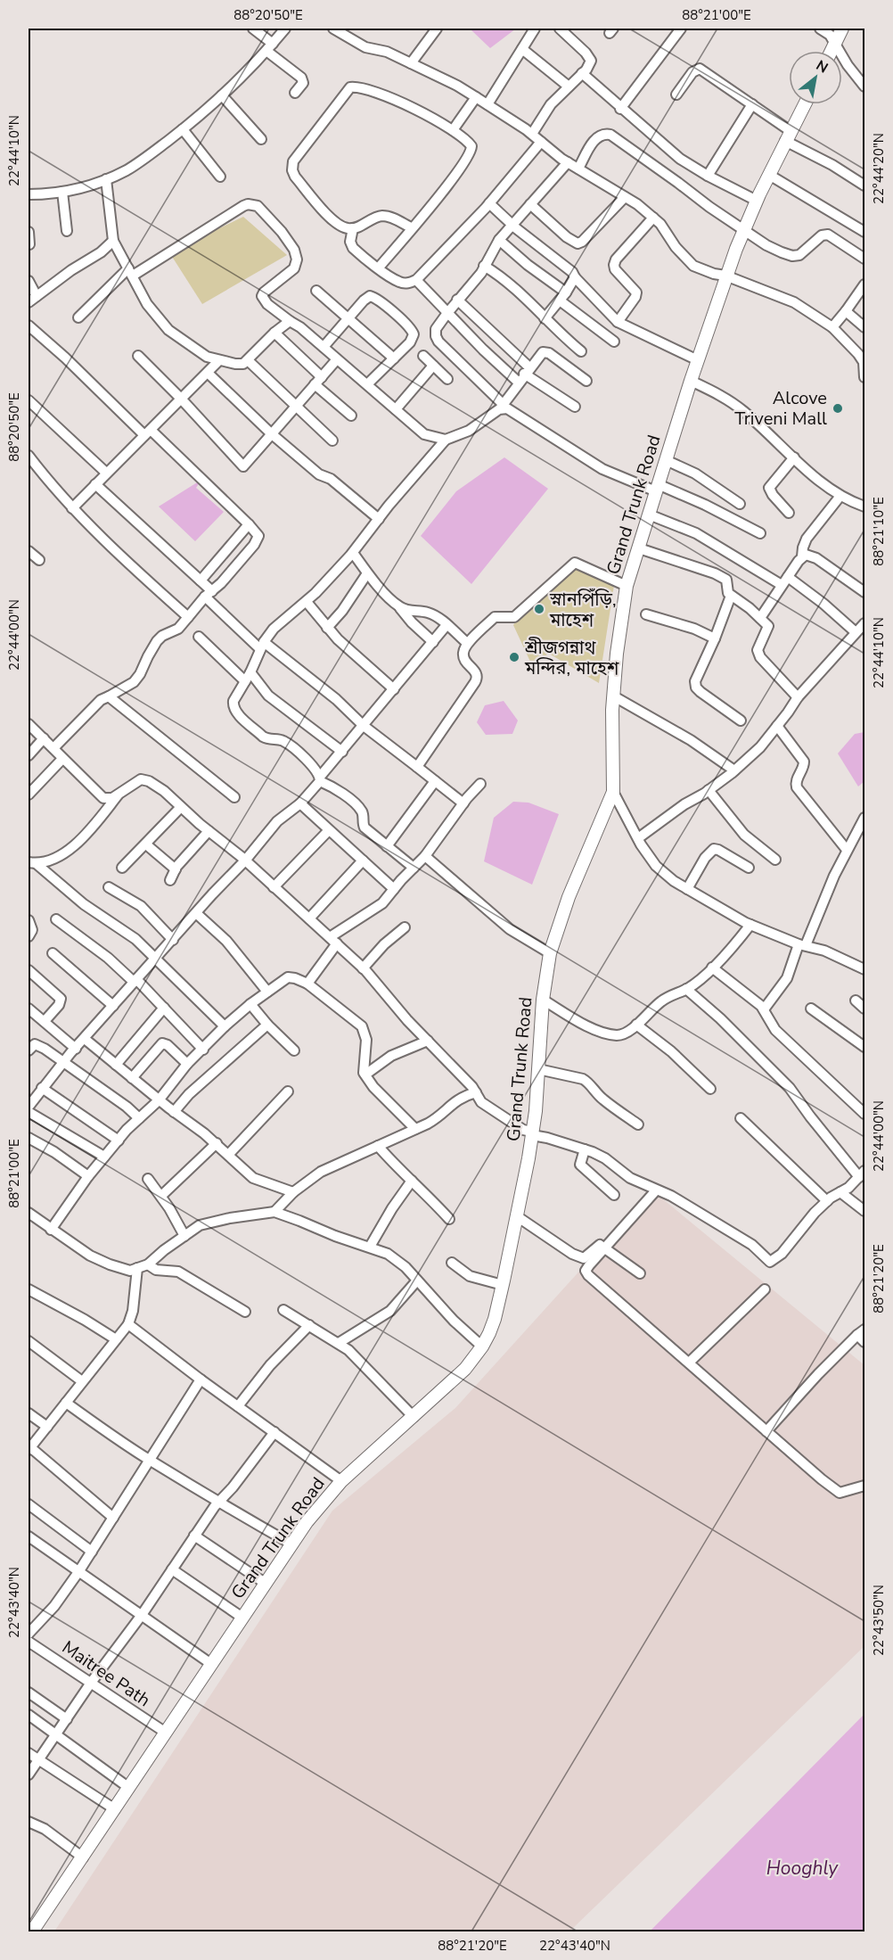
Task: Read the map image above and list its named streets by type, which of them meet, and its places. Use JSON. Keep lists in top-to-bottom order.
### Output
{
  "streets": {
    "main road": ["Grand Trunk Road"],
    "street": ["Maitree Path"]
  },
  "crossings": [
    ["Grand Trunk Road", "Maitree Path"]
  ],
  "water": ["Hooghly"],
  "places": ["Alcove Triveni Mall", "স্নানপিঁড়ি, মাহেশ", "শ্রীজগন্নাথ মন্দির, মাহেশ"],
  "north": "top right",
  "coordinates": [
    "88°20'50\"E",
    "88°21'00\"E",
    "22°44'10\"N",
    "22°44'20\"N",
    "88°21'10\"E",
    "22°44'00\"N",
    "88°21'20\"E",
    "22°43'40\"N",
    "22°43'50\"N"
  ]
}
